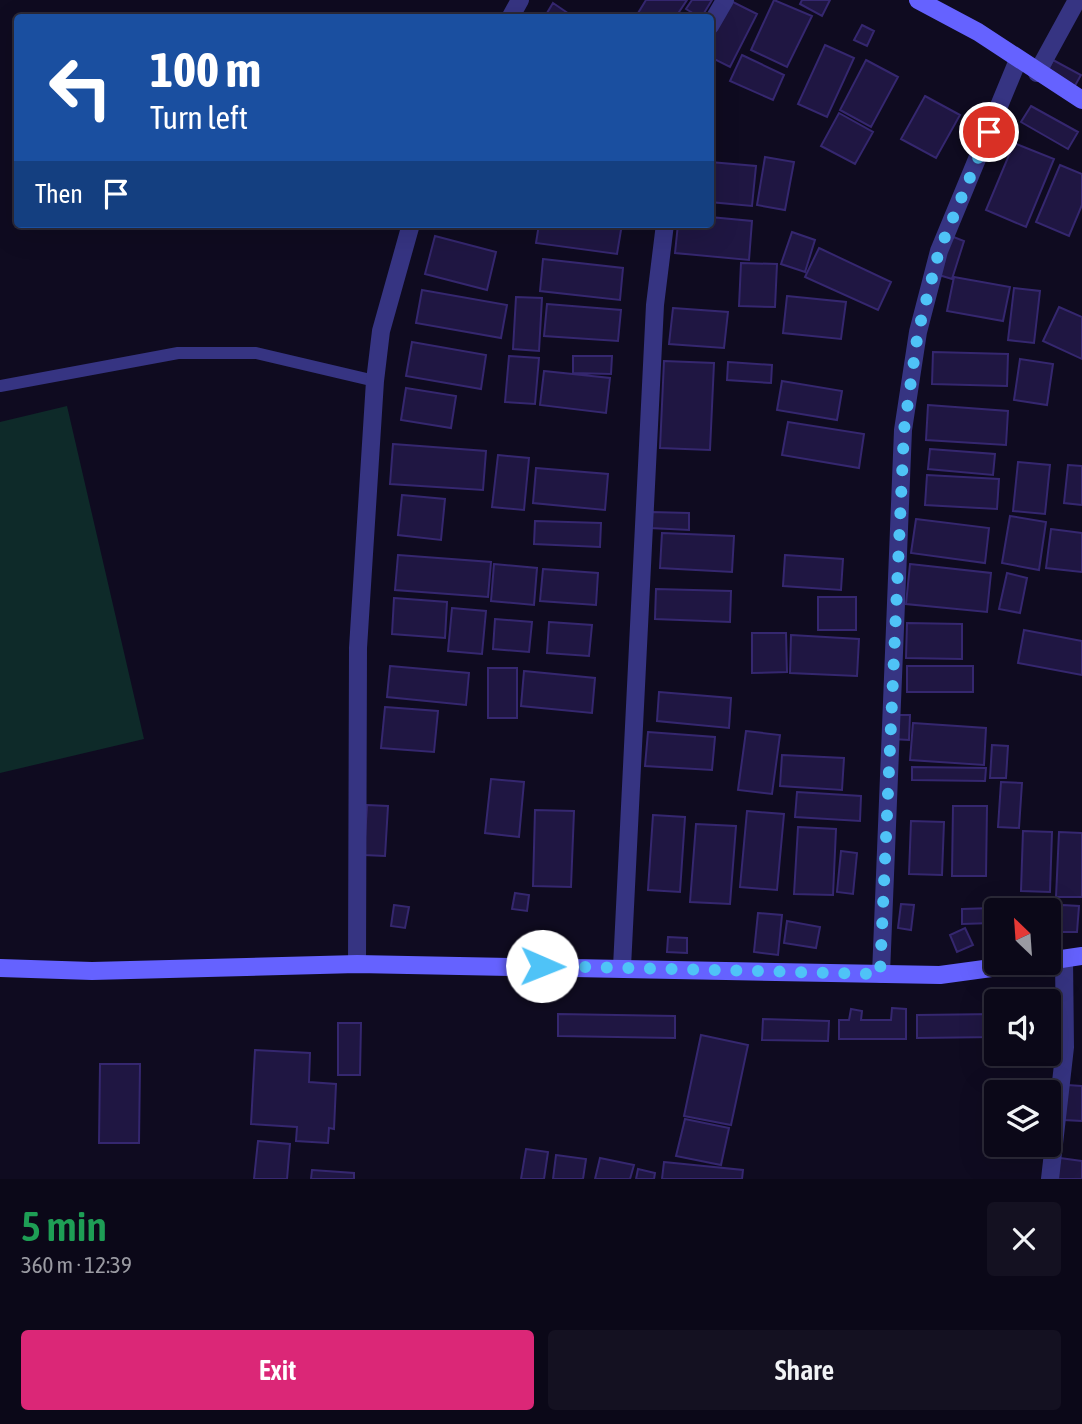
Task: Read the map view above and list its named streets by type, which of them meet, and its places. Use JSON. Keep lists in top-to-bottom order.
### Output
{
  "north": "top left",
  "page": {
    "turn": ["100 m", "Turn left"],
    "then": "Then",
    "heading": ["5 min", "360 m · 12:39"],
    "buttons": ["Exit", "Share"]
  }
}
